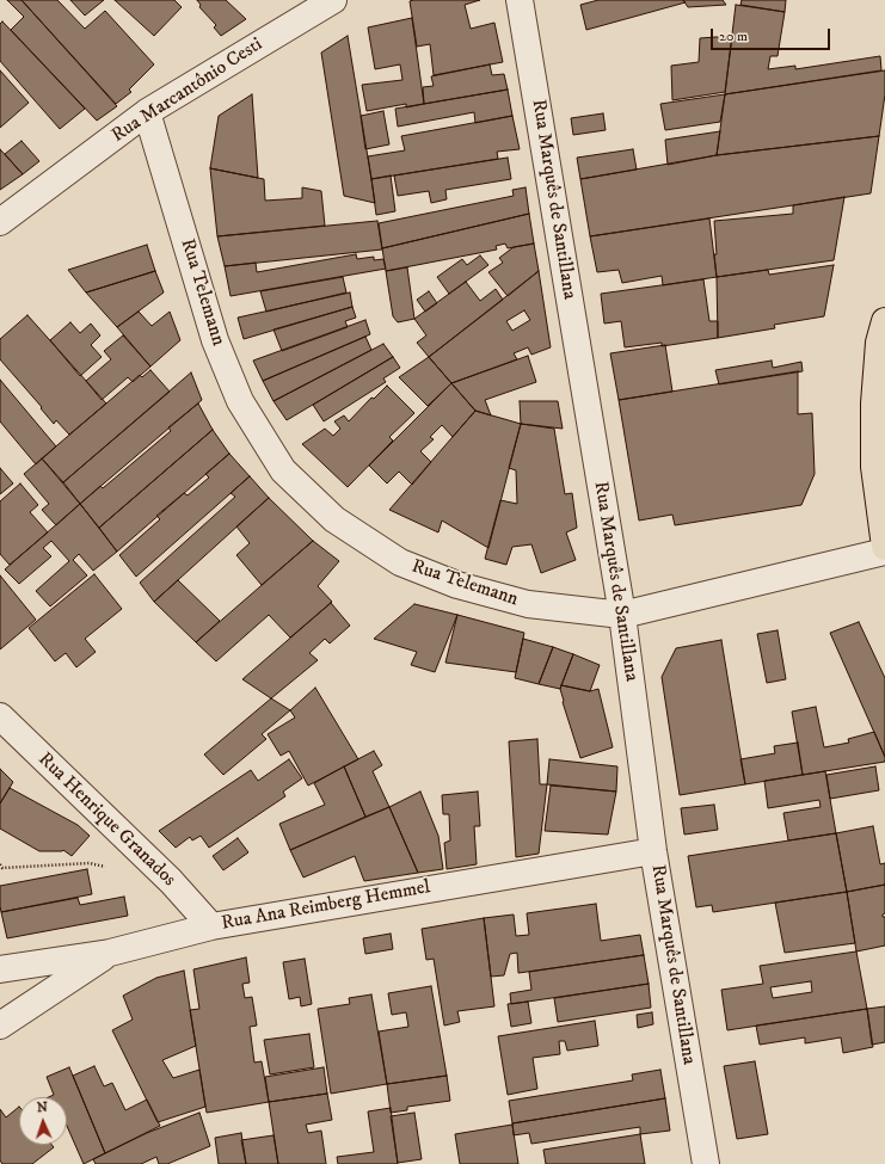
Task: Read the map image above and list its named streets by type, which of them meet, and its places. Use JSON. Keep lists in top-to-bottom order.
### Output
{
  "streets": {
    "street": [
      "Rua Marcantônio Cesti",
      "Rua Marquês de Santillana",
      "Rua Telemann",
      "Rua Henrique Granados",
      "Rua Ana Reimberg Hemmel"
    ]
  },
  "crossings": [
    ["Rua Marcantônio Cesti", "Rua Telemann"],
    ["Rua Marquês de Santillana", "Rua Telemann"],
    ["Rua Marquês de Santillana", "Rua Ana Reimberg Hemmel"],
    ["Rua Henrique Granados", "Rua Ana Reimberg Hemmel"]
  ],
  "scale_bar": "20 m",
  "north": "top"
}
